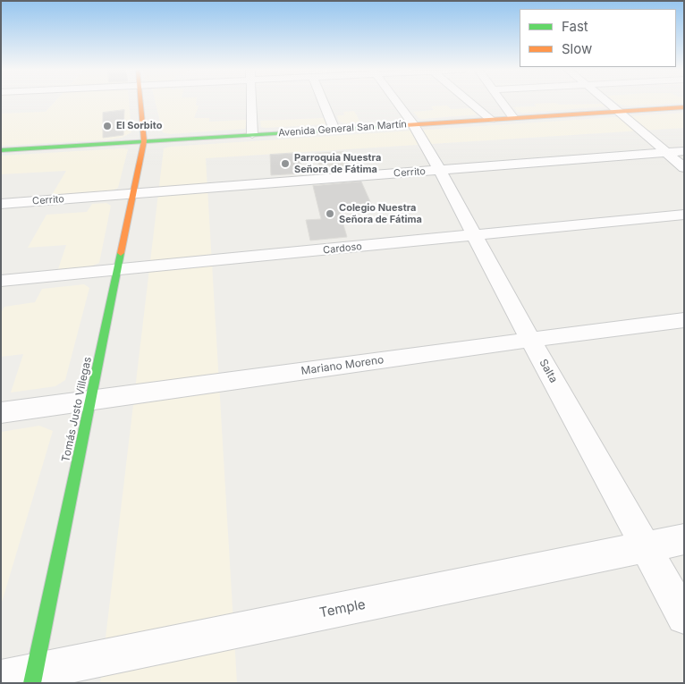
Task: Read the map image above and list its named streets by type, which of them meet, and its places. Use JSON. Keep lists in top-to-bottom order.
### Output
{
  "streets": {
    "main road": ["Avenida General San Martín", "Tomás Justo Villegas"],
    "street": [
      "Cerrito",
      "Cardoso",
      "Mariano Moreno",
      "Salta",
      "Temple"
    ]
  },
  "crossings": [
    ["Avenida General San Martín", "Salta"],
    ["Avenida General San Martín", "Tomás Justo Villegas"],
    ["Cerrito", "Salta"],
    ["Cerrito", "Tomás Justo Villegas"],
    ["Cardoso", "Salta"],
    ["Cardoso", "Tomás Justo Villegas"],
    ["Mariano Moreno", "Salta"],
    ["Mariano Moreno", "Tomás Justo Villegas"],
    ["Salta", "Temple"],
    ["Tomás Justo Villegas", "Temple"]
  ],
  "places": ["El Sorbito", "Parroquia Nuestra Señora de Fátima", "Colegio Nuestra Señora de Fátima"],
  "legend": ["Fast", "Slow"]
}
